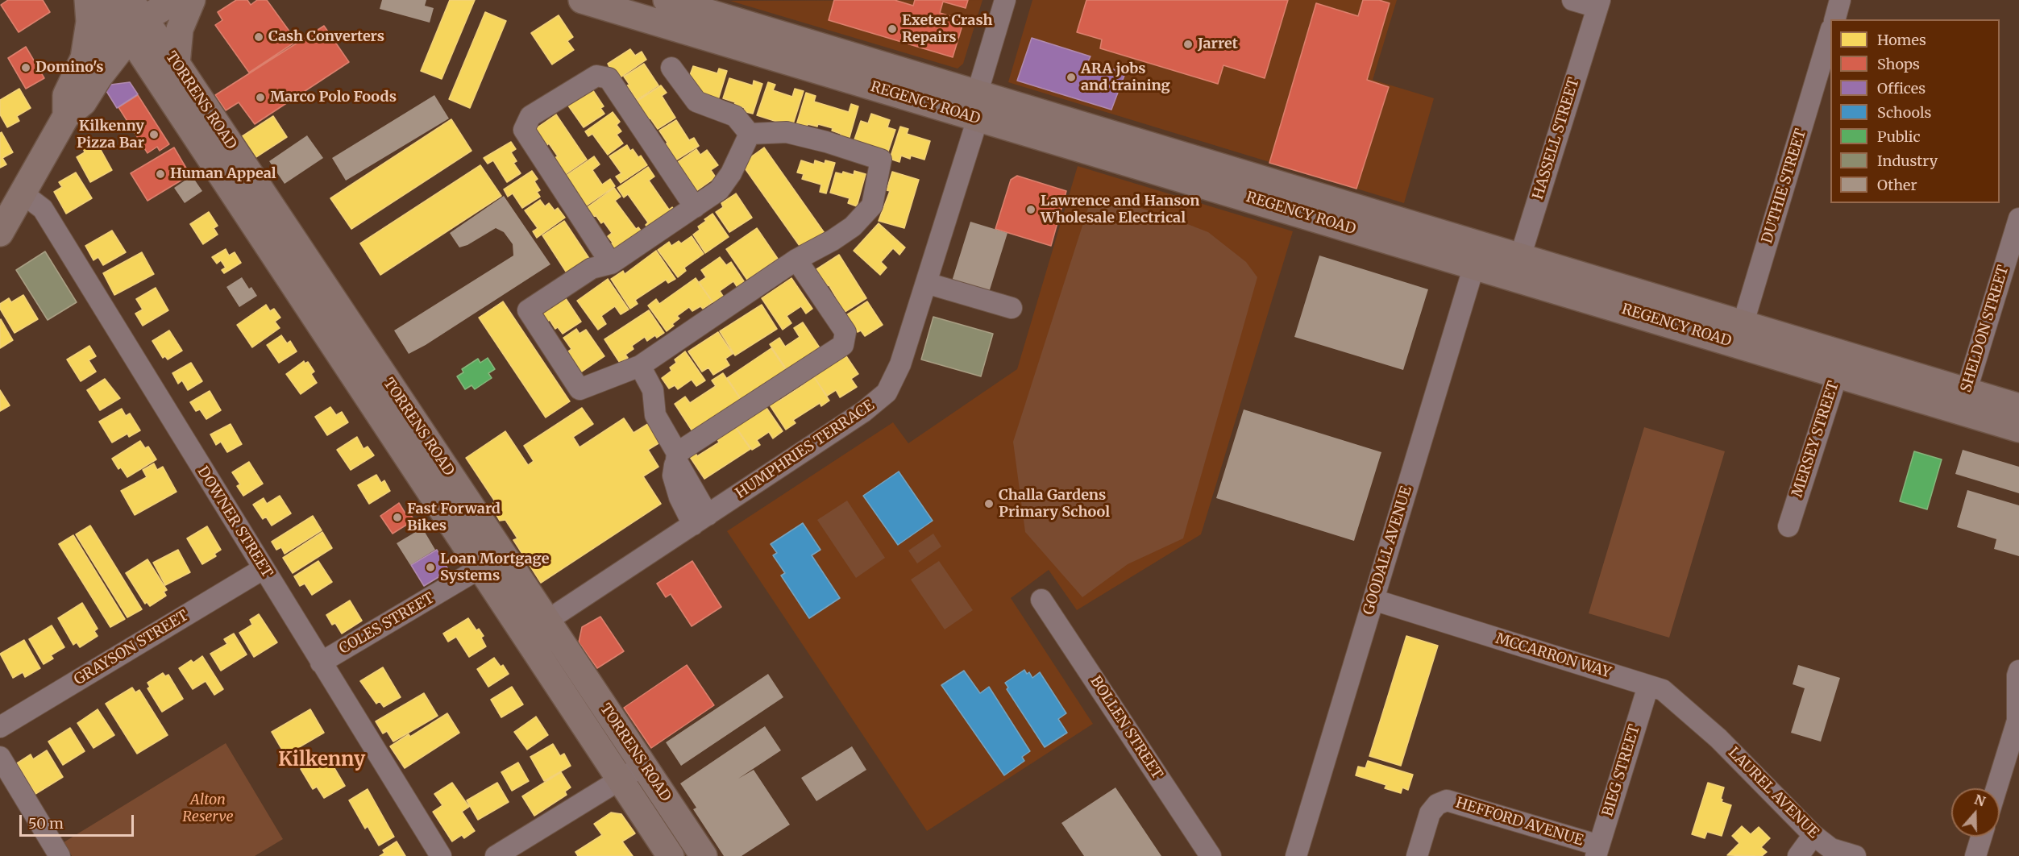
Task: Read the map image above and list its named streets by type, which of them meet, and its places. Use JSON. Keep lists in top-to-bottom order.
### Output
{
  "streets": {
    "main road": ["TORRENS ROAD", "REGENCY ROAD"],
    "street": [
      "HASSELL STREET",
      "DUTHIE STREET",
      "SHELDON STREET",
      "MERSEY STREET",
      "HUMPHRIES TERRACE",
      "DOWNER STREET",
      "GOODALL AVENUE",
      "COLES STREET",
      "GRAYSON STREET",
      "MCCARRON WAY",
      "BOLLEN STREET",
      "BIEG STREET",
      "LAUREL AVENUE",
      "HEFFORD AVENUE"
    ]
  },
  "crossings": [
    ["TORRENS ROAD", "HUMPHRIES TERRACE"],
    ["TORRENS ROAD", "COLES STREET"],
    ["REGENCY ROAD", "HASSELL STREET"],
    ["REGENCY ROAD", "DUTHIE STREET"],
    ["REGENCY ROAD", "SHELDON STREET"],
    ["REGENCY ROAD", "MERSEY STREET"],
    ["REGENCY ROAD", "HUMPHRIES TERRACE"],
    ["REGENCY ROAD", "GOODALL AVENUE"],
    ["DOWNER STREET", "COLES STREET"],
    ["DOWNER STREET", "GRAYSON STREET"],
    ["GOODALL AVENUE", "MCCARRON WAY"],
    ["MCCARRON WAY", "BIEG STREET"],
    ["MCCARRON WAY", "LAUREL AVENUE"],
    ["BIEG STREET", "HEFFORD AVENUE"]
  ],
  "districts": ["Kilkenny"],
  "parks": ["Alton Reserve"],
  "places": [
    "Exeter Crash Repairs",
    "Cash Converters",
    "Jarret",
    "Domino's",
    "ARA jobs and training",
    "Marco Polo Foods",
    "Kilkenny Pizza Bar",
    "Human Appeal",
    "Lawrence and Hanson Wholesale Electrical",
    "Challa Gardens Primary School",
    "Fast Forward Bikes",
    "Loan Mortgage Systems"
  ],
  "legend": [
    "Homes",
    "Shops",
    "Offices",
    "Schools",
    "Public",
    "Industry",
    "Other"
  ],
  "scale_bar": "50 m",
  "north": "top"
}
